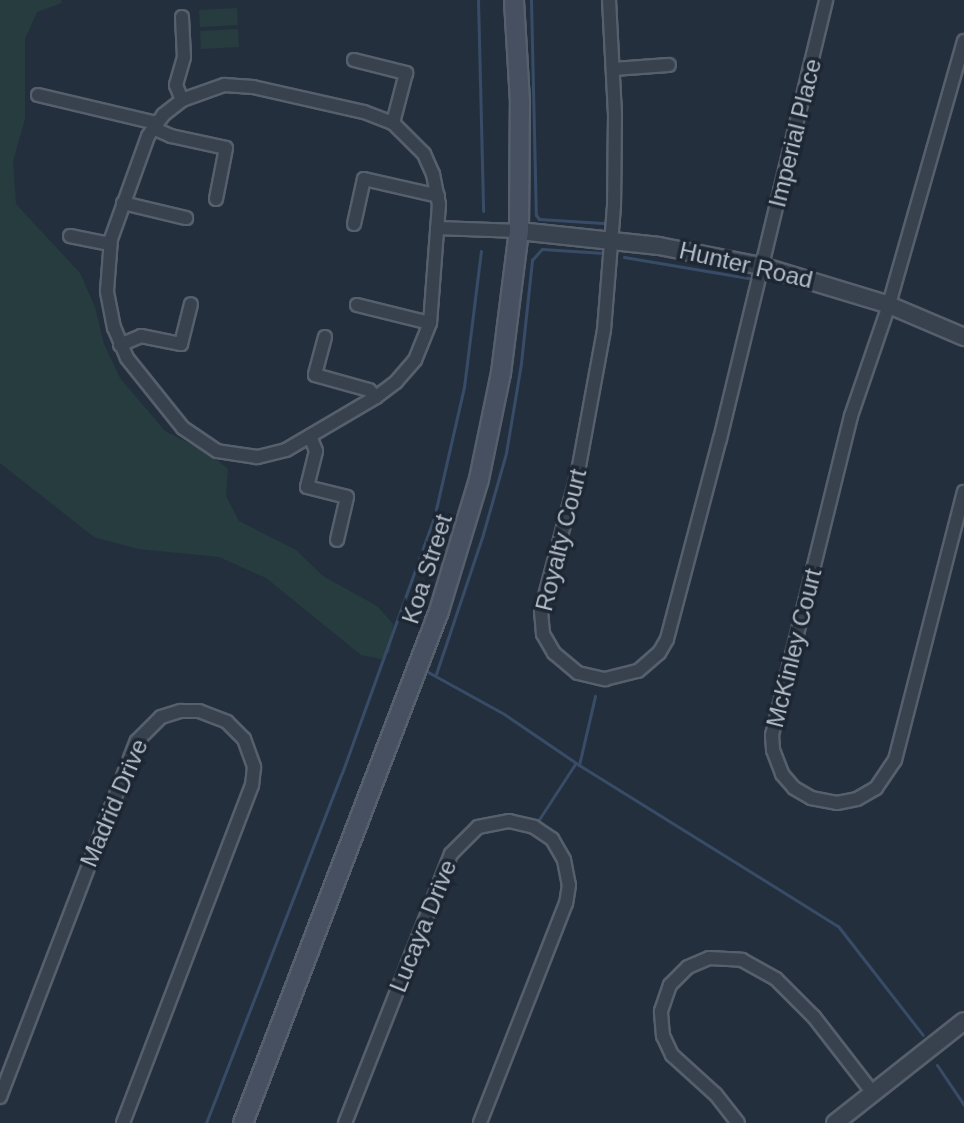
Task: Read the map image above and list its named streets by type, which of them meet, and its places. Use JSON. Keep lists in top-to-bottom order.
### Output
{
  "streets": {
    "main road": ["Koa Street"],
    "street": [
      "Imperial Place",
      "Hunter Road",
      "Royalty Court",
      "McKinley Court",
      "Madrid Drive",
      "Lucaya Drive"
    ]
  },
  "crossings": [
    ["Imperial Place", "Hunter Road"],
    ["Imperial Place", "Royalty Court"],
    ["Hunter Road", "Royalty Court"],
    ["Hunter Road", "Koa Street"],
    ["Hunter Road", "McKinley Court"]
  ]
}
